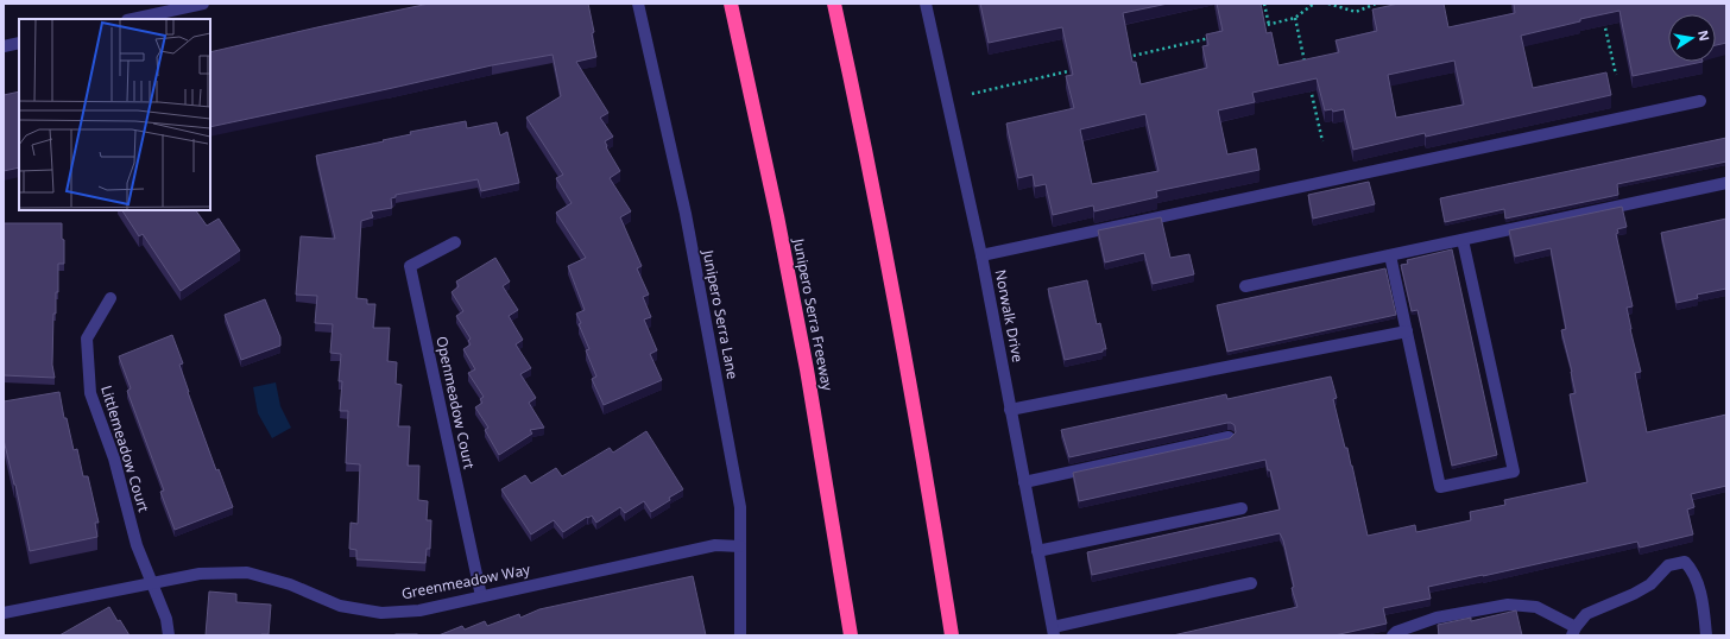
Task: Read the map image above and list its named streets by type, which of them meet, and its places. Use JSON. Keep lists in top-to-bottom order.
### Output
{
  "streets": {
    "highway": ["Junipero Serra Freeway"],
    "street": [
      "Junipero Serra Lane",
      "Norwalk Drive",
      "Openmeadow Court",
      "Littlemeadow Court",
      "Greenmeadow Way"
    ]
  },
  "crossings": [
    ["Junipero Serra Lane", "Greenmeadow Way"],
    ["Openmeadow Court", "Greenmeadow Way"],
    ["Littlemeadow Court", "Greenmeadow Way"]
  ],
  "north": "right"
}
